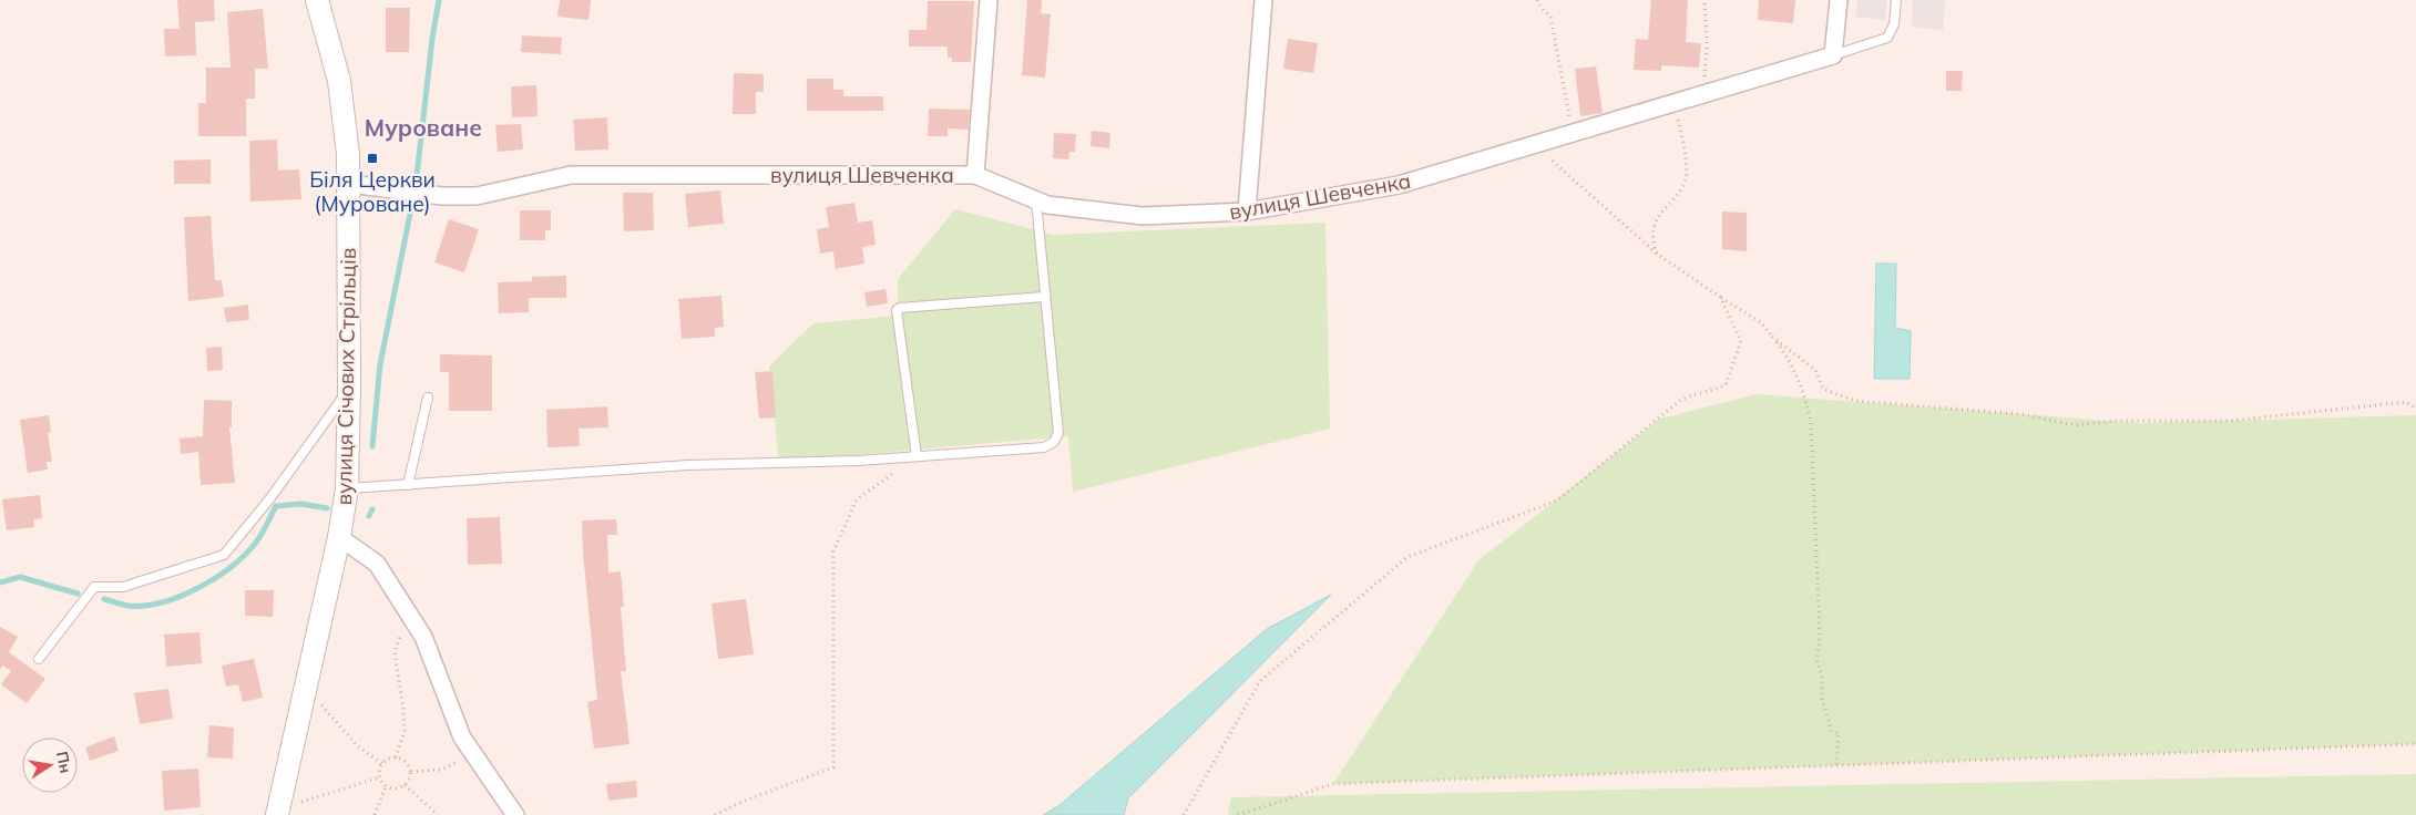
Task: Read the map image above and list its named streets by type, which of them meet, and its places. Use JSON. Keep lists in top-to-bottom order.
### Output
{
  "streets": {
    "street": ["вулиця Шевченка", "вулиця Січових Стрільців"]
  },
  "crossings": [
    ["вулиця Шевченка", "вулиця Січових Стрільців"]
  ],
  "districts": ["Муроване"],
  "places": {
    "transit": ["Біля Церкви (Муроване)"]
  },
  "north": "right"
}
